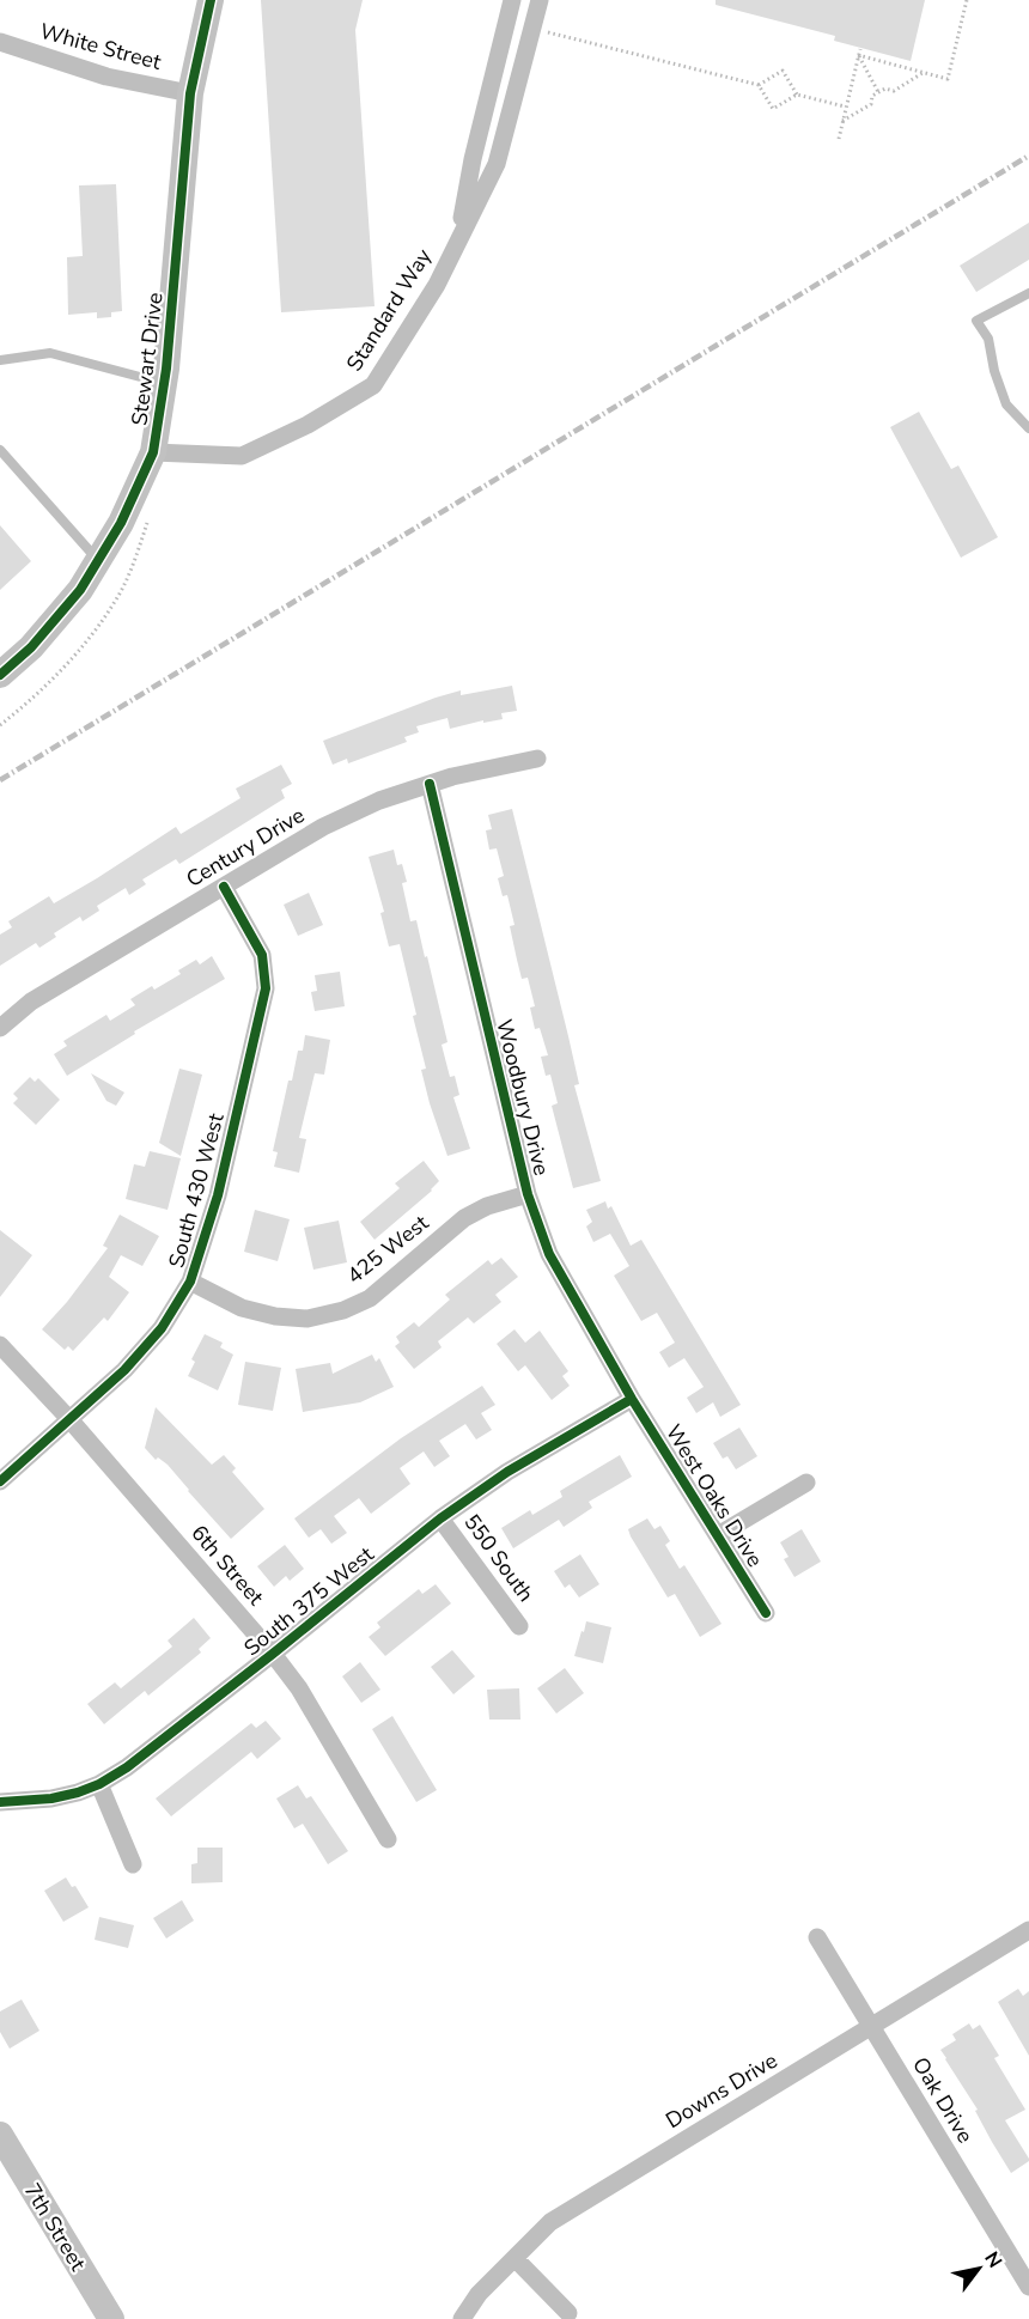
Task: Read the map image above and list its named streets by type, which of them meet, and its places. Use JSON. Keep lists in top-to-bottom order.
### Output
{
  "streets": {
    "street": [
      "White Street",
      "Standard Way",
      "Stewart Drive",
      "Century Drive",
      "Woodbury Drive",
      "South 430 West",
      "425 West",
      "West Oaks Drive",
      "550 South",
      "6th Street",
      "South 375 West",
      "Downs Drive",
      "Oak Drive",
      "7th Street"
    ]
  },
  "crossings": [
    ["White Street", "Stewart Drive"],
    ["Standard Way", "Stewart Drive"],
    ["Century Drive", "Woodbury Drive"],
    ["Century Drive", "South 430 West"],
    ["Woodbury Drive", "425 West"],
    ["Woodbury Drive", "West Oaks Drive"],
    ["Woodbury Drive", "South 375 West"],
    ["South 430 West", "425 West"],
    ["South 430 West", "6th Street"],
    ["West Oaks Drive", "South 375 West"],
    ["550 South", "South 375 West"],
    ["6th Street", "South 375 West"],
    ["Downs Drive", "Oak Drive"]
  ],
  "north": "top right"
}
